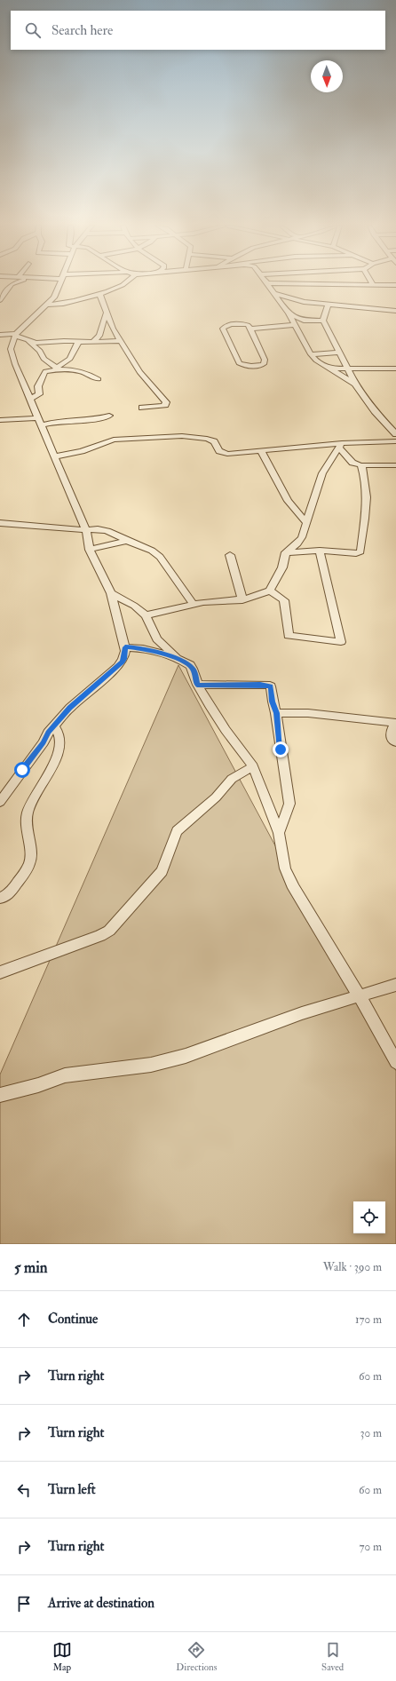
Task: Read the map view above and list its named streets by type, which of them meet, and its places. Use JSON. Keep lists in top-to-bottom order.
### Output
{
  "north": "bottom",
  "page": {
    "search": "Search here",
    "heading": ["5 min", "Walk · 390 m"],
    "list": [
      ["Continue", "170 m"],
      ["Turn right", "60 m"],
      ["Turn right", "30 m"],
      ["Turn left", "60 m"],
      ["Turn right", "70 m"],
      "Arrive at destination"
    ],
    "nav": ["Map", "Directions", "Saved"]
  }
}
